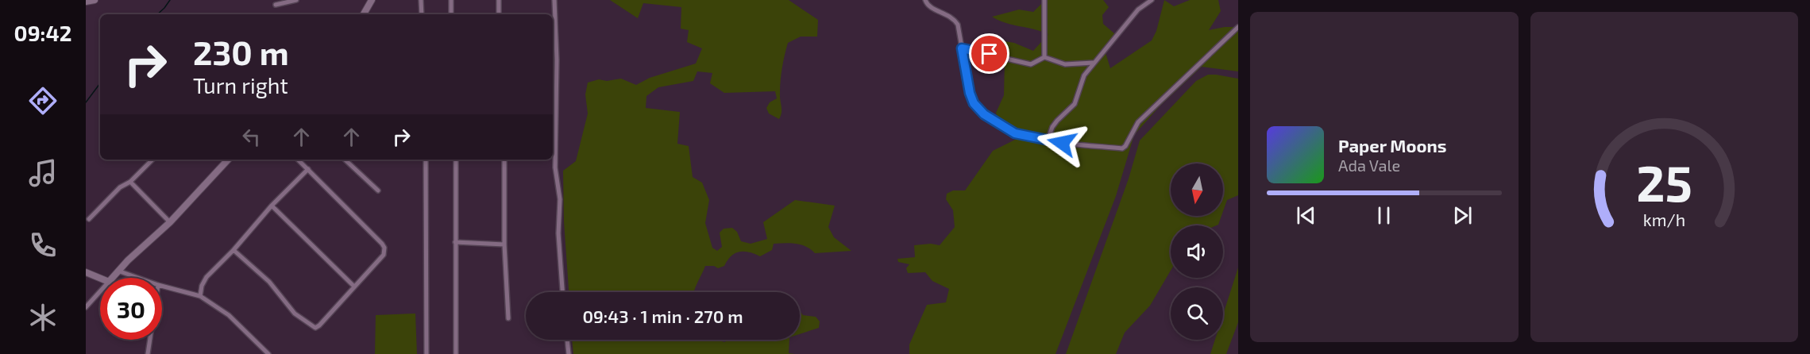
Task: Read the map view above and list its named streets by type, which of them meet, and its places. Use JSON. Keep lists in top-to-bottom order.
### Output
{
  "north": "bottom",
  "page": {
    "tabs": "09:42",
    "turn": ["230 m", "Turn right"],
    "song": ["Paper Moons", "Ada Vale"],
    "limit": "30",
    "trip": "09:43 · 1 min · 270 m",
    "gauge": ["25", "km/h"]
  }
}
